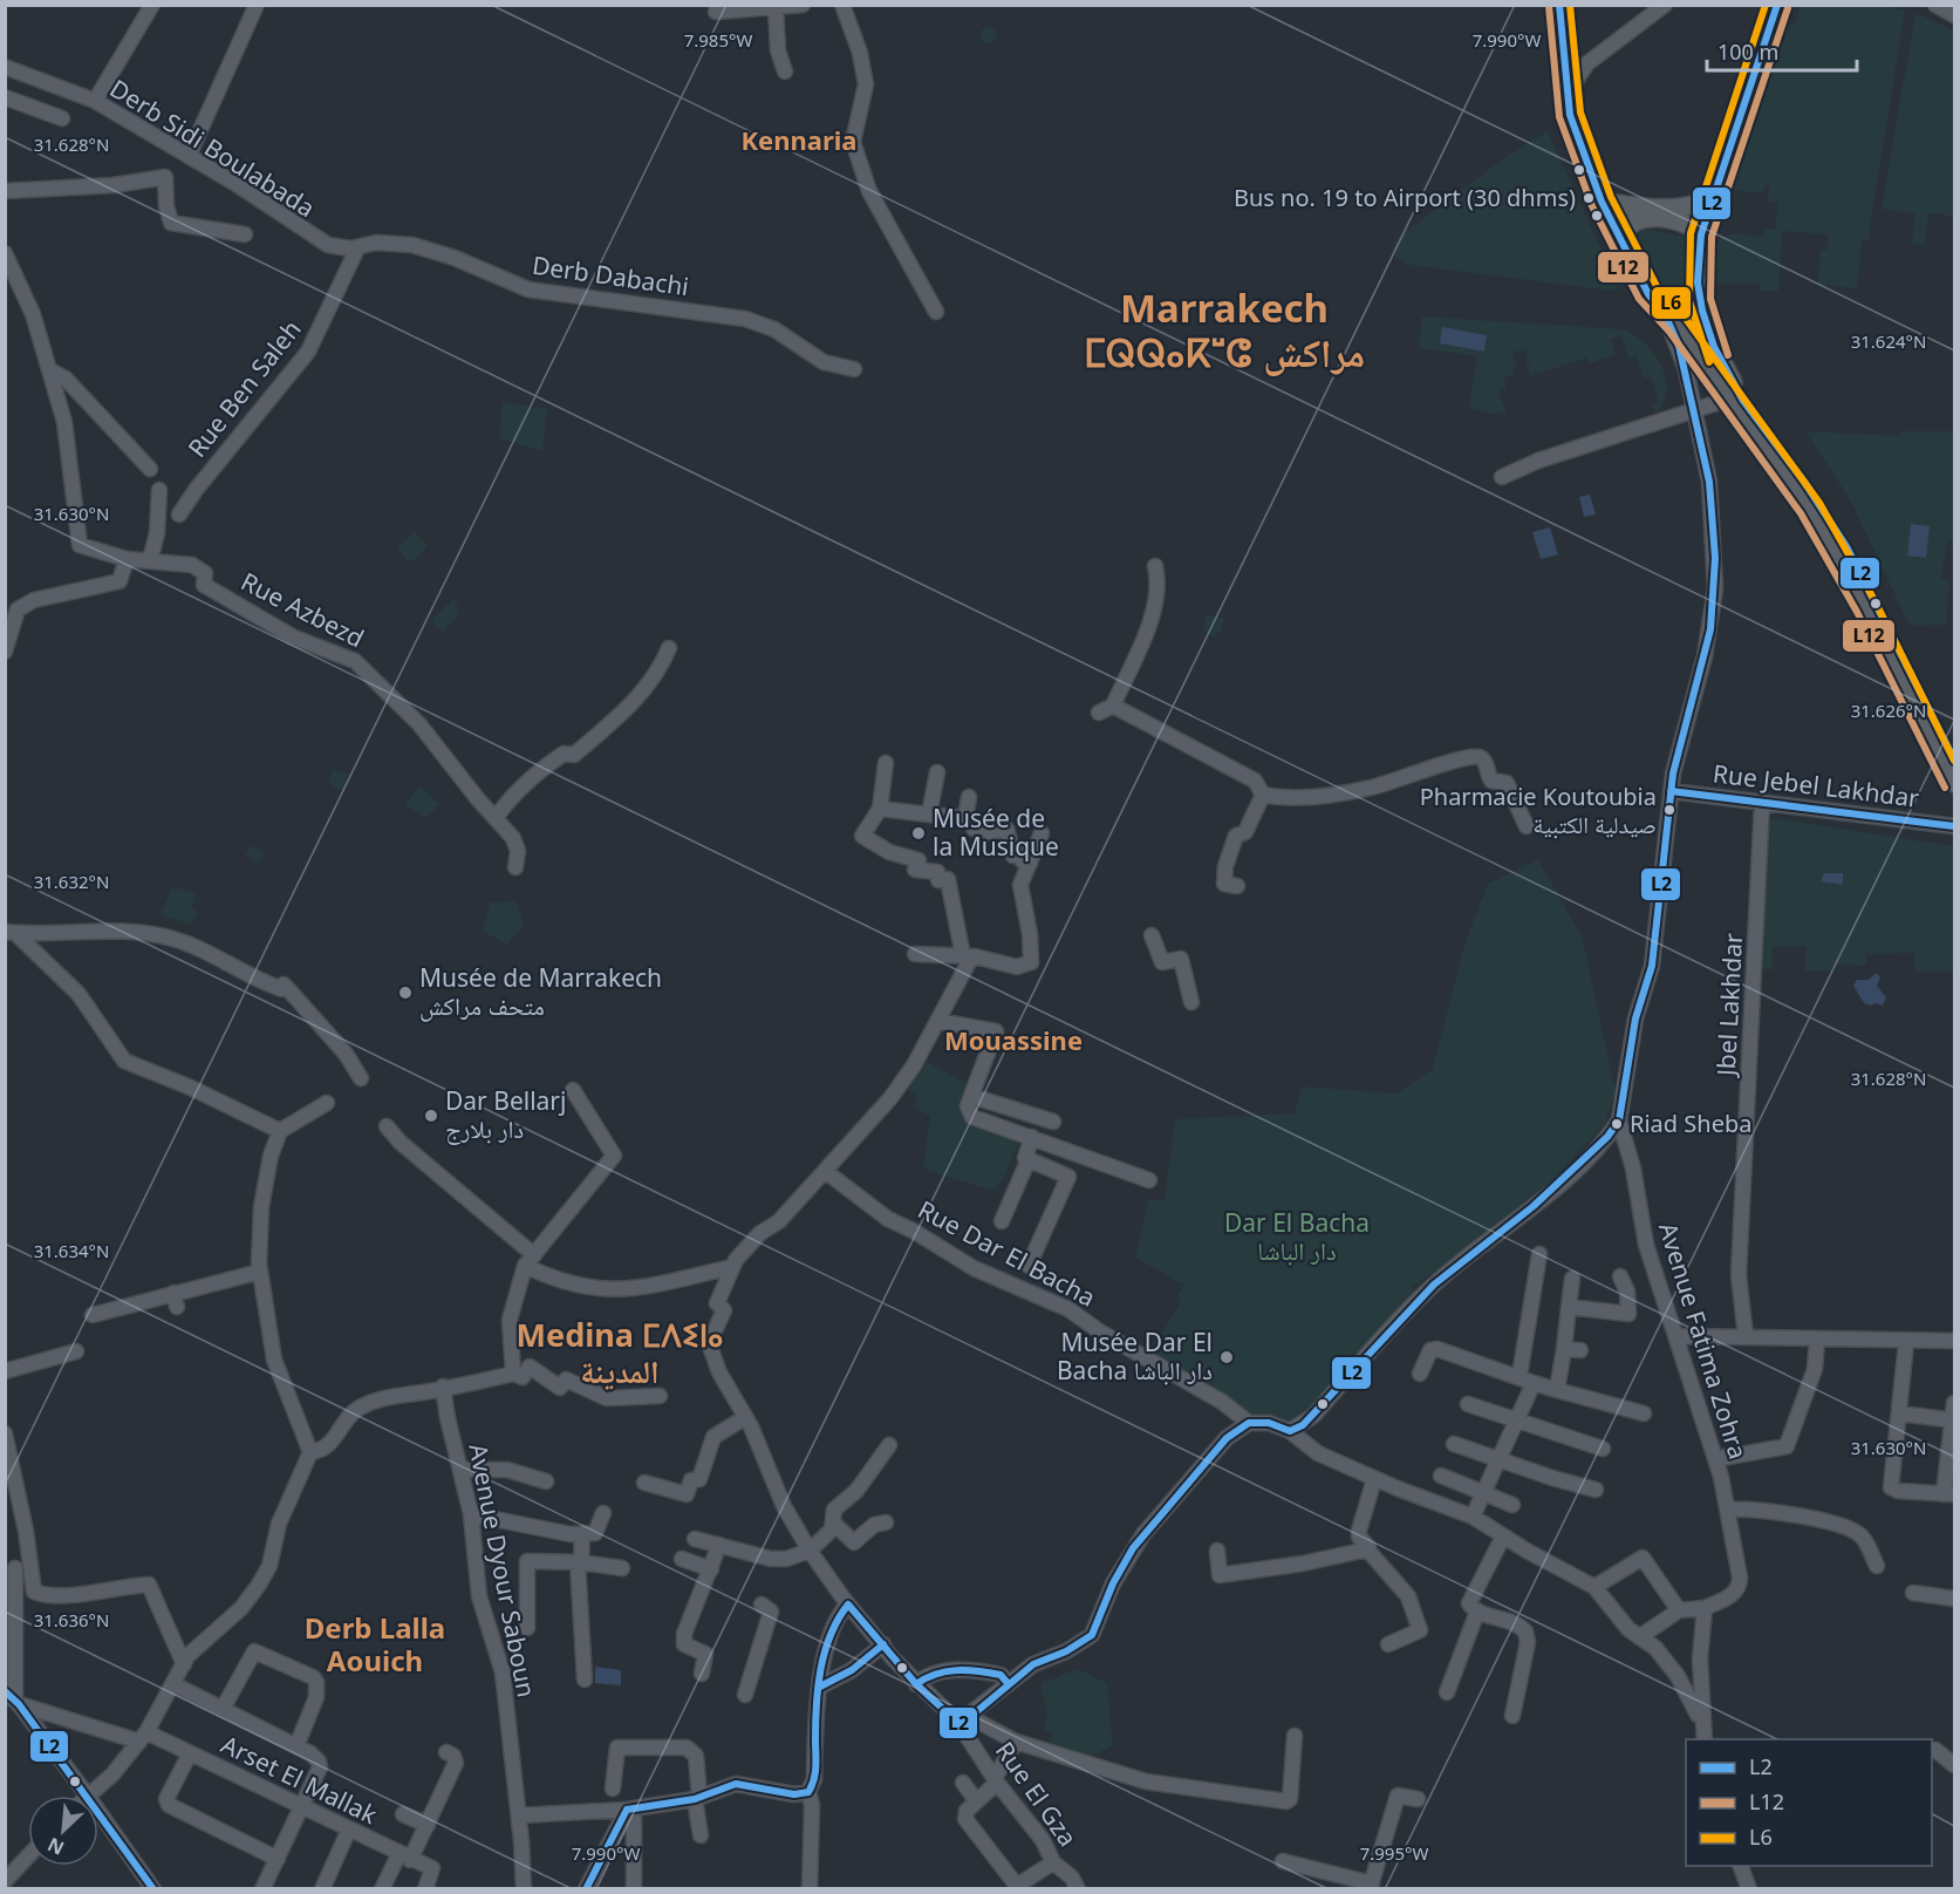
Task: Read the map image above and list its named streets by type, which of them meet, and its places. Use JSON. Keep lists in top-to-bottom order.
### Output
{
  "streets": {
    "street": [
      "Derb Sidi Boulabada",
      "Derb Dabachi",
      "Rue Ben Saleh",
      "Rue Azbezd",
      "Rue Jebel Lakhdar",
      "Jbel Lakhdar",
      "Rue Dar El Bacha",
      "Avenue Fatima Zohra",
      "Avenue Dyour Saboun",
      "Arset El Mallak",
      "Rue El Gza"
    ]
  },
  "crossings": [
    ["Derb Sidi Boulabada", "Derb Dabachi"],
    ["Derb Sidi Boulabada", "Rue Ben Saleh"],
    ["Derb Dabachi", "Rue Ben Saleh"],
    ["Rue Jebel Lakhdar", "Jbel Lakhdar"],
    ["Rue Jebel Lakhdar", "Avenue Fatima Zohra"]
  ],
  "districts": [
    "Kennaria",
    "Marrakech ⵎⵕⵕⴰⴽⵯⵛ مراكش",
    "Mouassine",
    "Medina ⵎⴷⵉⵏⴰ المدينة",
    "Derb Lalla Aouich"
  ],
  "parks": ["Dar El Bacha دار الباشا"],
  "places": [
    "Bus no. 19 to Airport (30 dhms)",
    "Pharmacie Koutoubia صيدلية الكتبية",
    "Musée de la Musique",
    "Musée de Marrakech متحف مراكش",
    "Dar Bellarj دار بلارج",
    "Riad Sheba",
    "Musée Dar El Bacha دار الباشا"
  ],
  "lines": ["transit line L2", "transit line L6", "transit line L12"],
  "legend": ["L2", "L12", "L6"],
  "scale_bar": "100 m",
  "north": "bottom left",
  "coordinates": [
    "7.985°W",
    "7.990°W",
    "31.628°N",
    "31.624°N",
    "31.630°N",
    "31.626°N",
    "31.632°N",
    "31.634°N",
    "31.636°N",
    "7.995°W"
  ]
}
